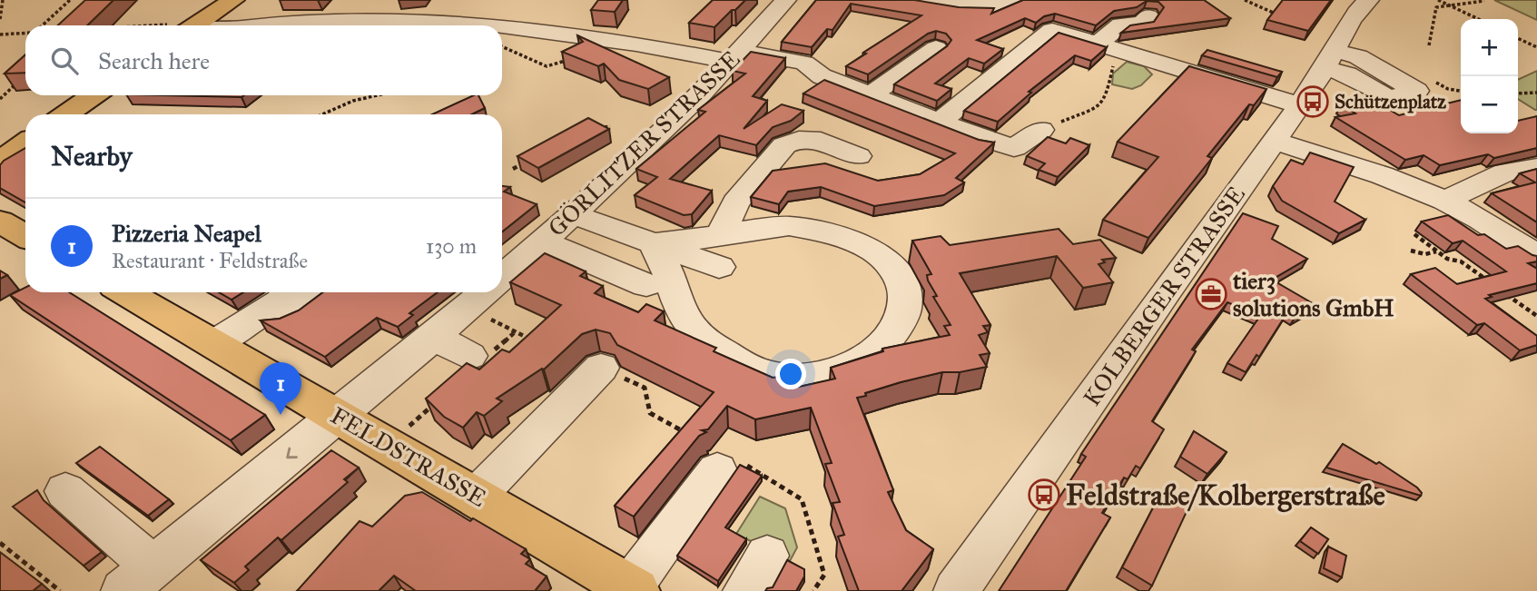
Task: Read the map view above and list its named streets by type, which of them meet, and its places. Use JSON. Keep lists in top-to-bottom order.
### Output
{
  "streets": {
    "main road": ["FELDSTRASSE"],
    "street": ["GÖRLITZER STRASSE", "KOLBERGER STRASSE"]
  },
  "crossings": [
    ["GÖRLITZER STRASSE", "FELDSTRASSE"]
  ],
  "places": {
    "bus stop": ["Schützenplatz", "Feldstraße/Kolbergerstraße"],
    "office": ["tier3 solutions GmbH"]
  },
  "page": {
    "map_buttons": ["+", "−"],
    "search": "Search here",
    "heading": "Nearby",
    "list": [
      {
        "mark": "1",
        "name": "Pizzeria Neapel",
        "note": "Restaurant · Feldstraße",
        "value": "130 m"
      }
    ],
    "pins": "1"
  }
}
